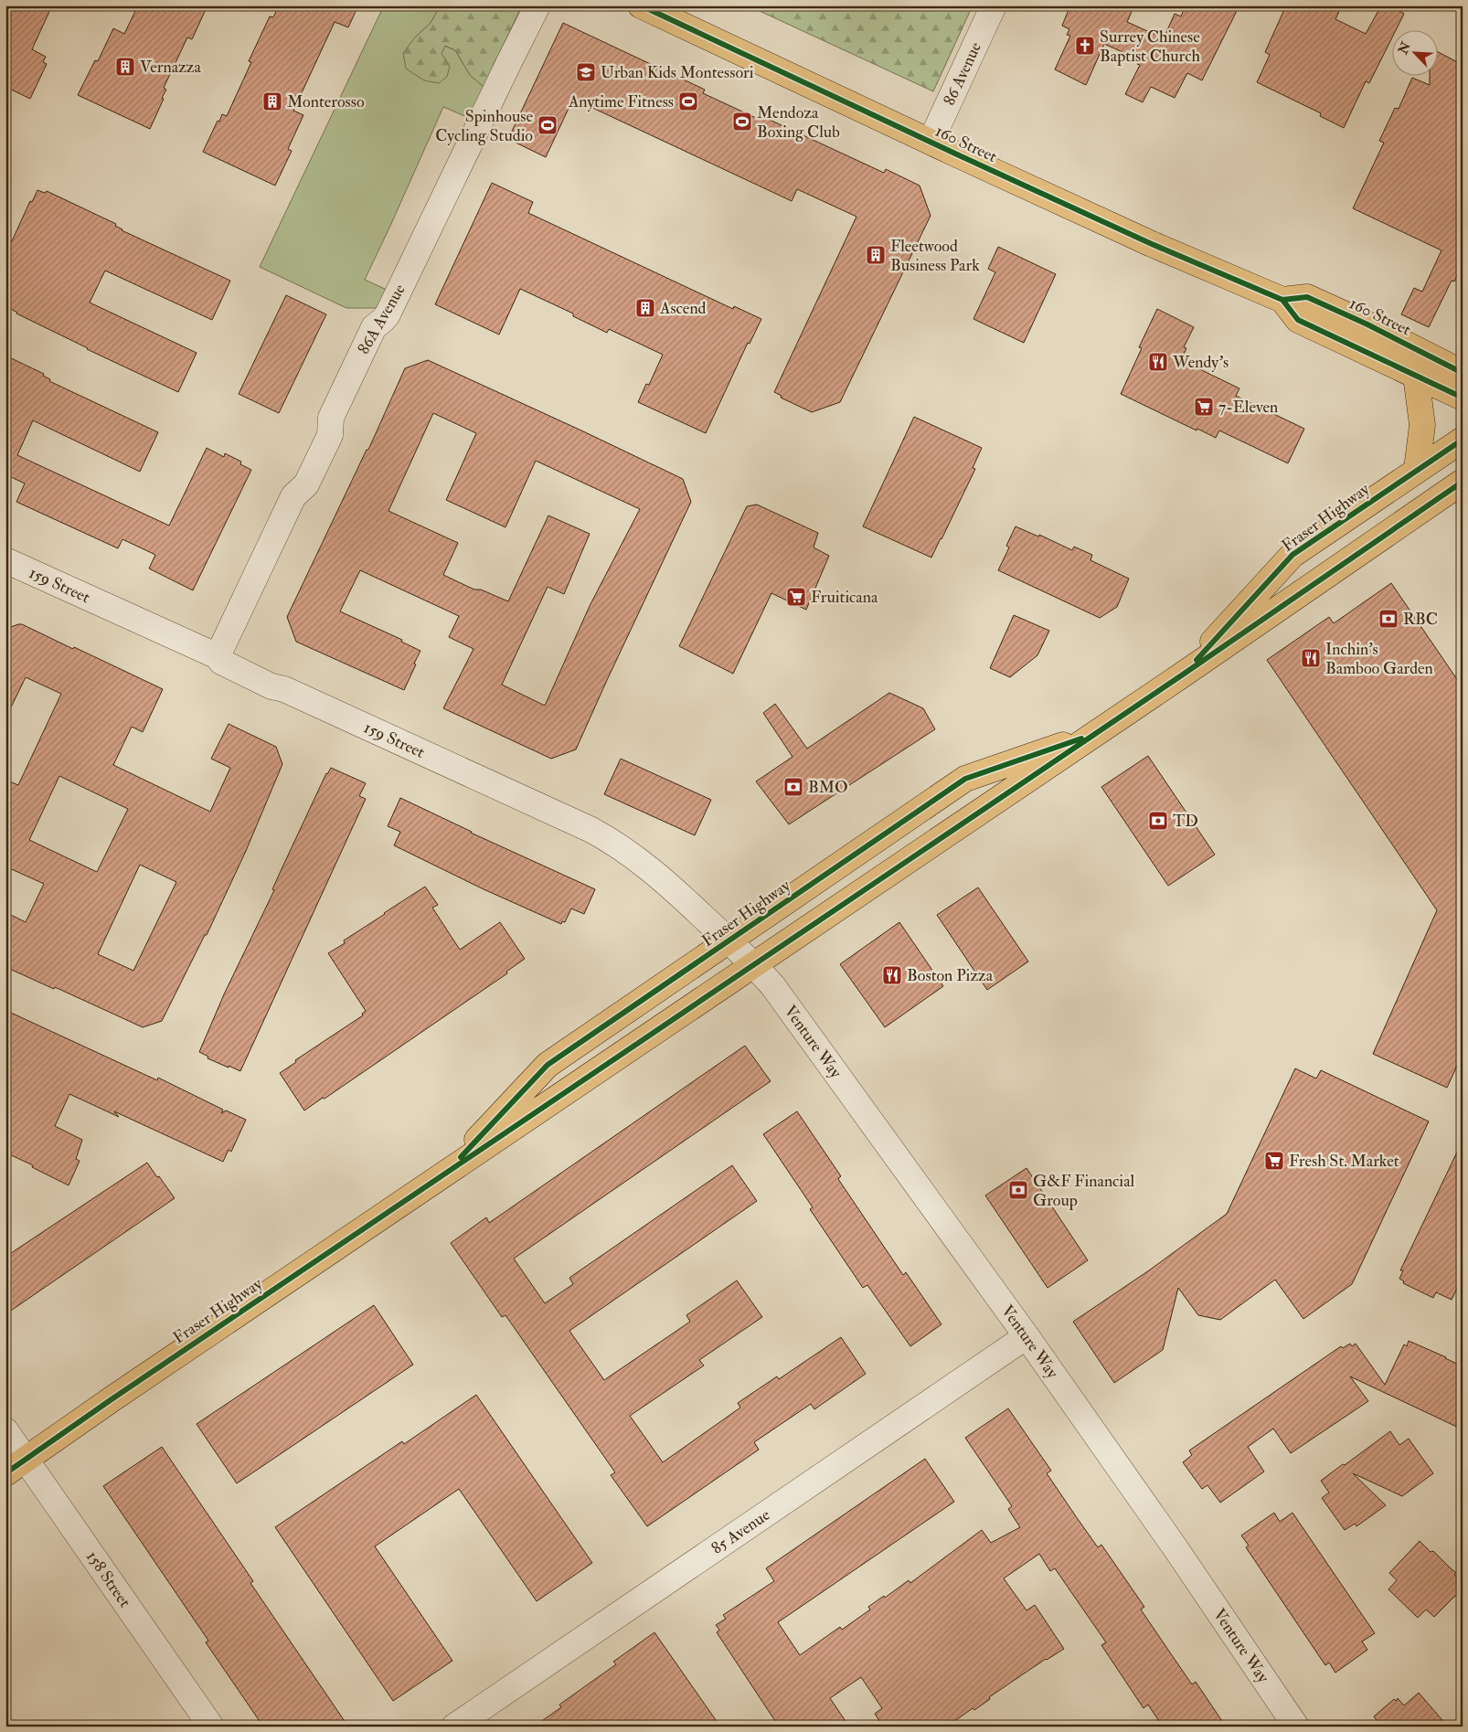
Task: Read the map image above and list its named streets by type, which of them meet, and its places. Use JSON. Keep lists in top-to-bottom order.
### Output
{
  "streets": {
    "main road": ["160 Street", "Fraser Highway"],
    "street": [
      "86 Avenue",
      "86A Avenue",
      "159 Street",
      "Venture Way",
      "85 Avenue",
      "158 Street"
    ]
  },
  "crossings": [
    ["86 Avenue", "160 Street"],
    ["86A Avenue", "159 Street"],
    ["Fraser Highway", "159 Street"],
    ["Fraser Highway", "Venture Way"],
    ["Fraser Highway", "158 Street"],
    ["159 Street", "Venture Way"],
    ["Venture Way", "85 Avenue"]
  ],
  "places": {
    "church": ["Surrey Chinese Baptist Church"],
    "building": [
      "Vernazza",
      "Monterosso",
      "Fleetwood Business Park",
      "Ascend"
    ],
    "school or university": ["Urban Kids Montessori"],
    "sports": ["Anytime Fitness", "Mendoza Boxing Club", "Spinhouse Cycling Studio"],
    "restaurant": ["Wendy's", "Inchin's Bamboo Garden", "Boston Pizza"],
    "supermarket": ["7-Eleven", "Fruiticana", "Fresh St. Market"],
    "bank": [
      "RBC",
      "BMO",
      "TD",
      "G&F Financial Group"
    ]
  },
  "north": "top left"
}
